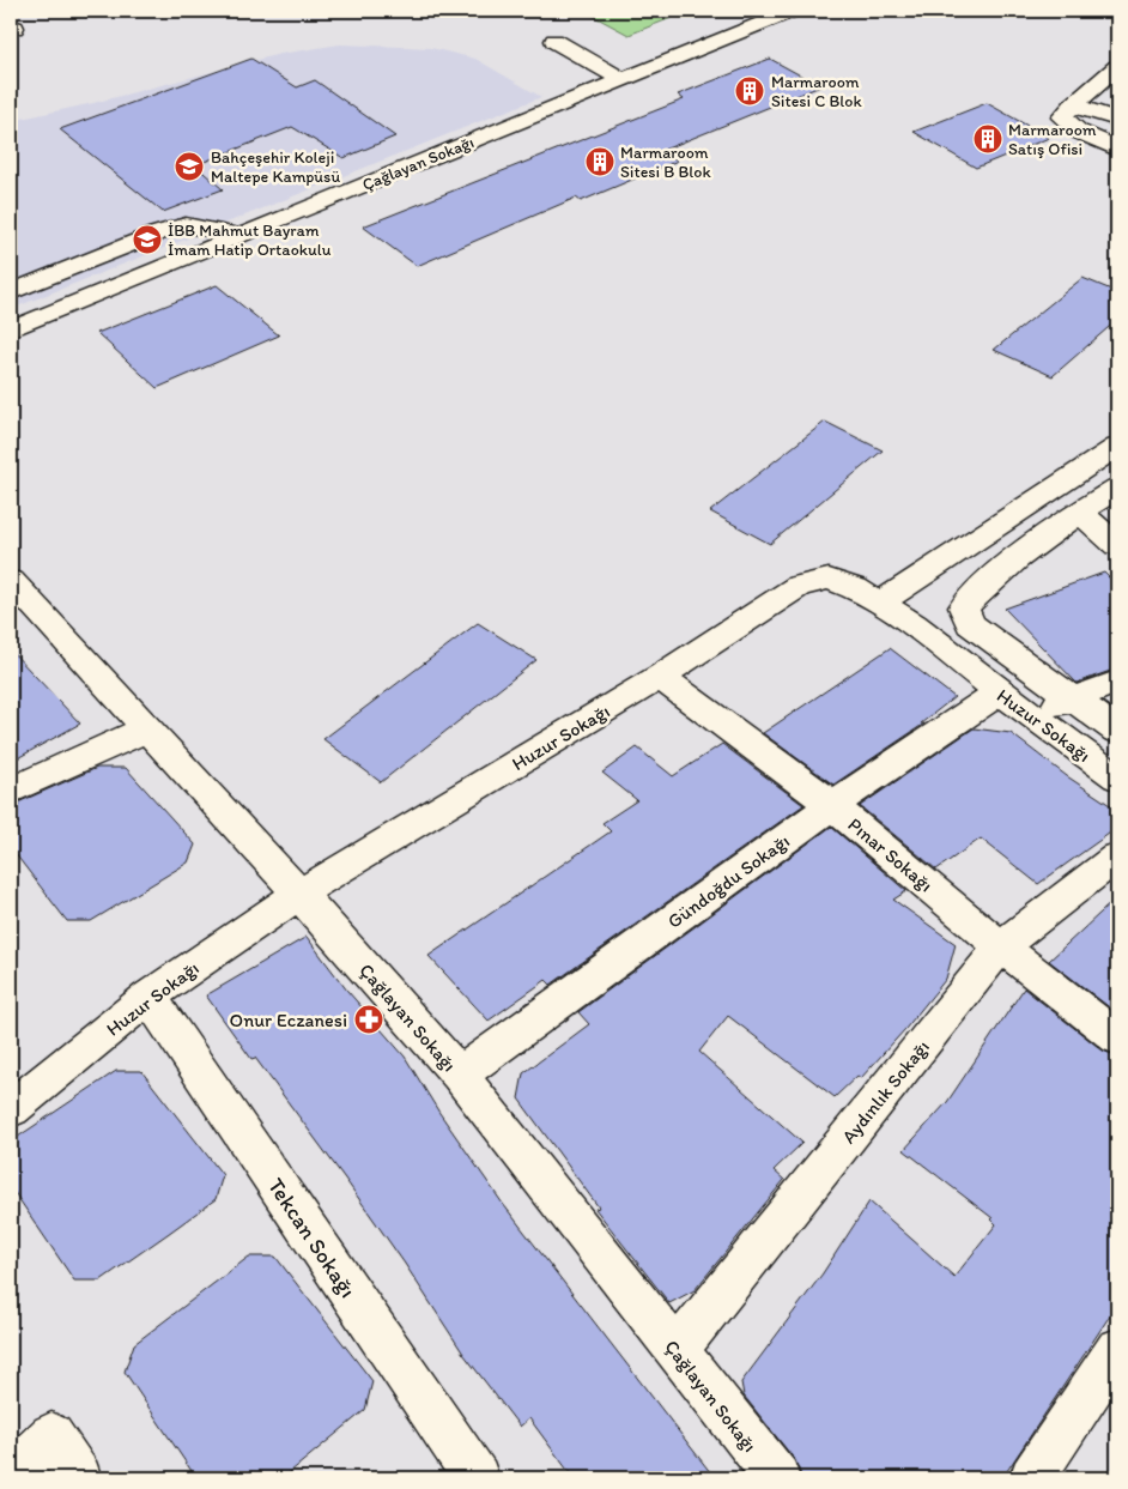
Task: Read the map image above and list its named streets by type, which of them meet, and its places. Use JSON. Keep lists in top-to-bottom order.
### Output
{
  "streets": {
    "street": [
      "Çağlayan Sokağı",
      "Huzur Sokağı",
      "Pınar Sokağı",
      "Gündoğdu Sokağı",
      "Aydınlık Sokağı",
      "Tekcan Sokağı"
    ]
  },
  "crossings": [
    ["Çağlayan Sokağı", "Huzur Sokağı"],
    ["Çağlayan Sokağı", "Gündoğdu Sokağı"],
    ["Çağlayan Sokağı", "Aydınlık Sokağı"],
    ["Huzur Sokağı", "Pınar Sokağı"],
    ["Huzur Sokağı", "Gündoğdu Sokağı"],
    ["Huzur Sokağı", "Tekcan Sokağı"],
    ["Pınar Sokağı", "Gündoğdu Sokağı"],
    ["Pınar Sokağı", "Aydınlık Sokağı"]
  ],
  "places": {
    "building": ["Marmaroom Sitesi C Blok", "Marmaroom Satış Ofisi", "Marmaroom Sitesi B Blok"],
    "school or university": ["Bahçeşehir Koleji Maltepe Kampüsü", "İBB Mahmut Bayram İmam Hatip Ortaokulu"],
    "pharmacy": ["Onur Eczanesi"]
  }
}
